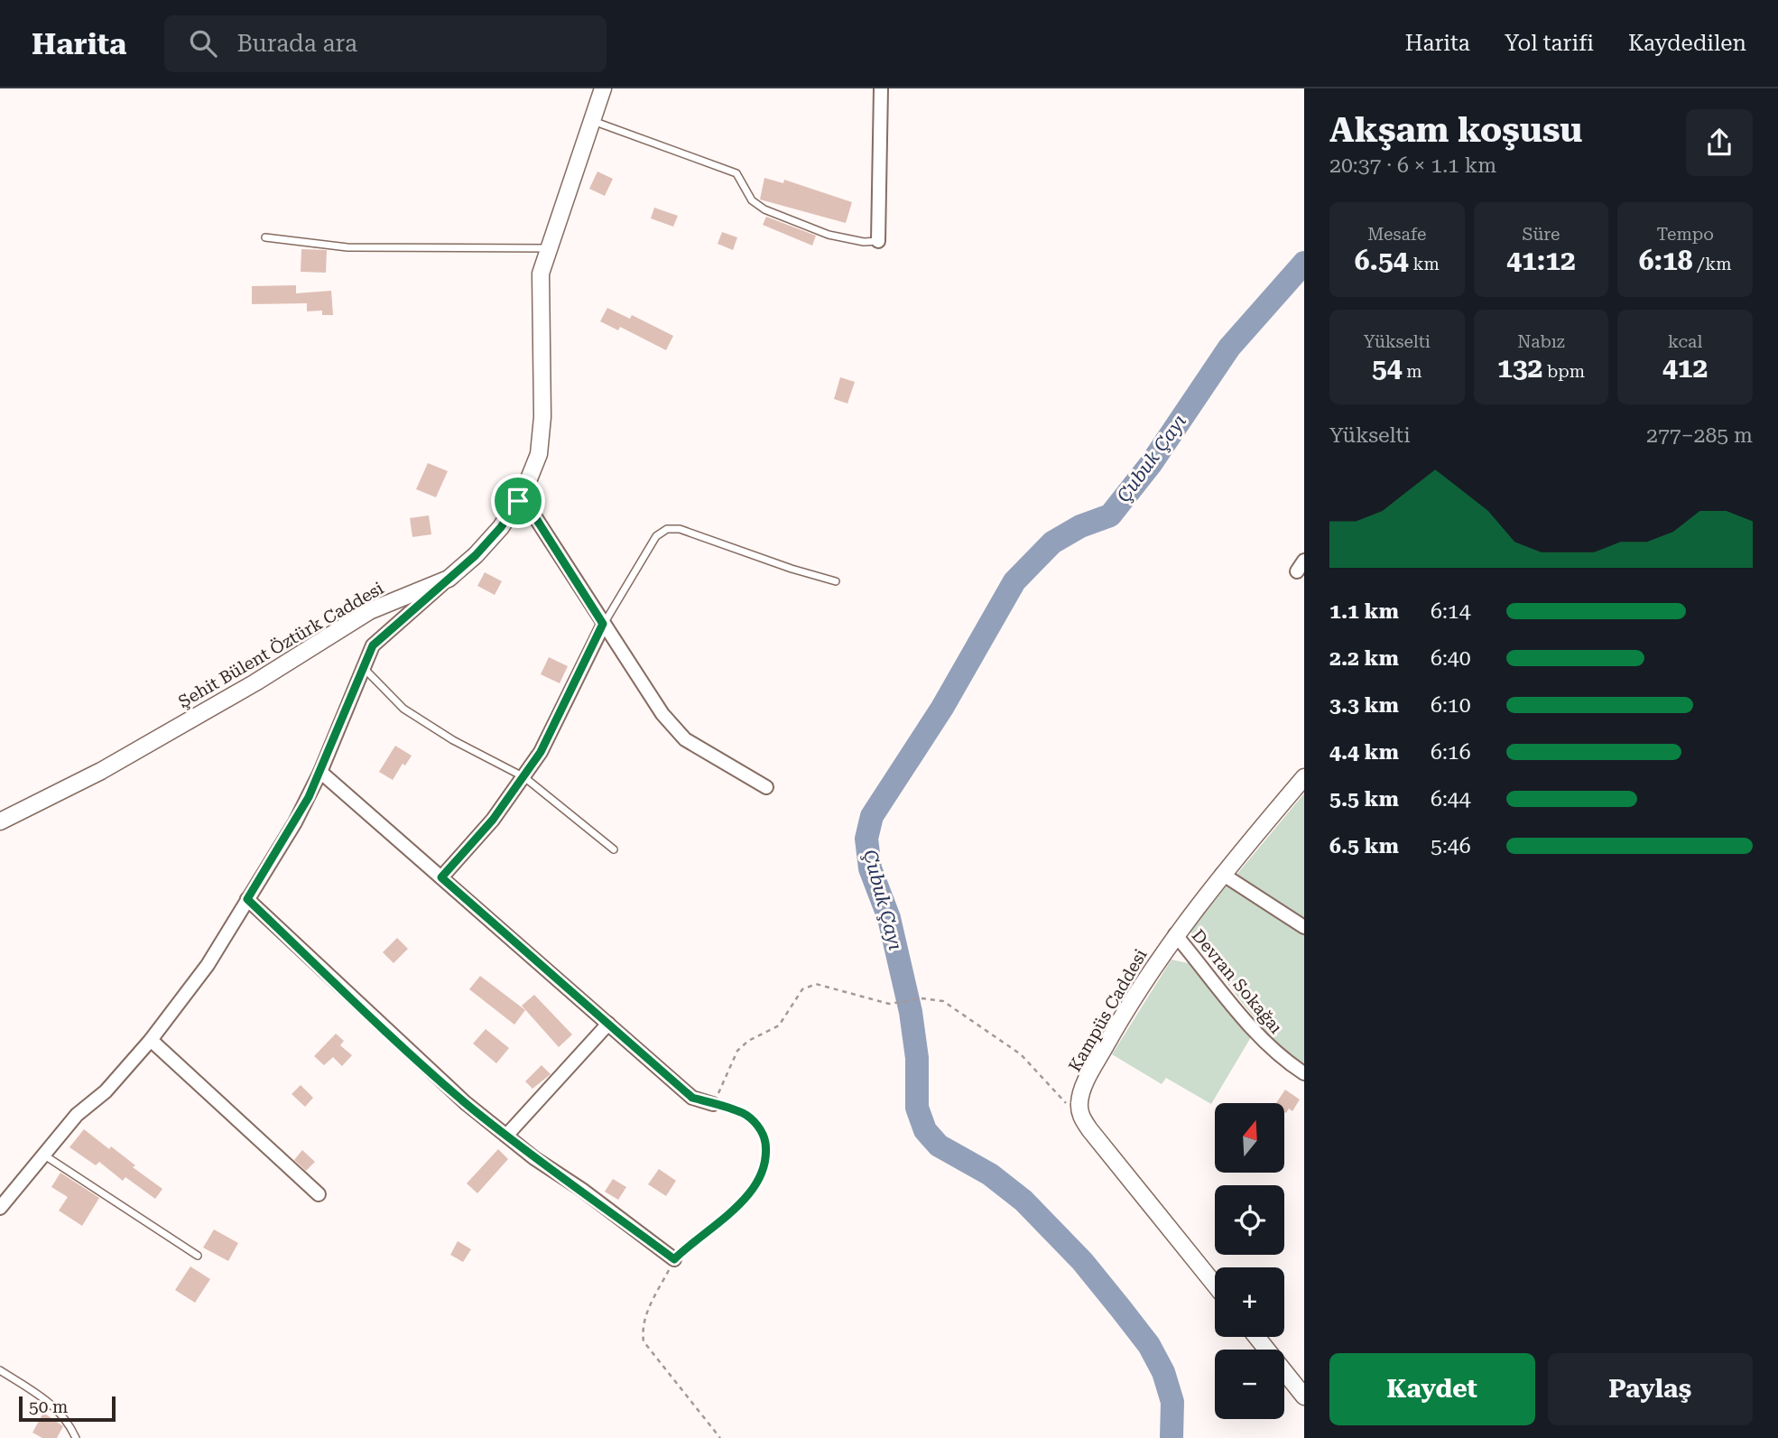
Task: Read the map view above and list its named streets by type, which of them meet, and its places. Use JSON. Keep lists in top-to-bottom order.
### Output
{
  "streets": {
    "street": ["Şehit Bülent Öztürk Caddesi", "Devran Sokağaı", "Kampüs Caddesi"]
  },
  "crossings": [
    ["Devran Sokağaı", "Kampüs Caddesi"]
  ],
  "water": ["Çubuk Çayı"],
  "scale_bar": "50 m",
  "north": "top",
  "page": {
    "header": "Harita",
    "search": "Burada ara",
    "nav": ["Harita", "Yol tarifi", "Kaydedilen"],
    "heading": ["Akşam koşusu", "20:37 · 6 × 1.1 km"],
    "stats": [
      ["Mesafe", "6.54 km"],
      ["Süre", "41:12"],
      ["Tempo", "6:18 /km"],
      ["Yükselti", "54 m"],
      ["Nabız", "132 bpm"],
      ["kcal", "412"]
    ],
    "chart": ["Yükselti", "277–285 m"],
    "list": [
      {
        "name": "1.1 km",
        "note": "6:14"
      },
      {
        "name": "2.2 km",
        "note": "6:40"
      },
      {
        "name": "3.3 km",
        "note": "6:10"
      },
      {
        "name": "4.4 km",
        "note": "6:16"
      },
      {
        "name": "5.5 km",
        "note": "6:44"
      },
      {
        "name": "6.5 km",
        "note": "5:46"
      }
    ],
    "map_buttons": ["+", "−"],
    "buttons": ["Kaydet", "Paylaş"],
    "scale": "50 m"
  }
}
